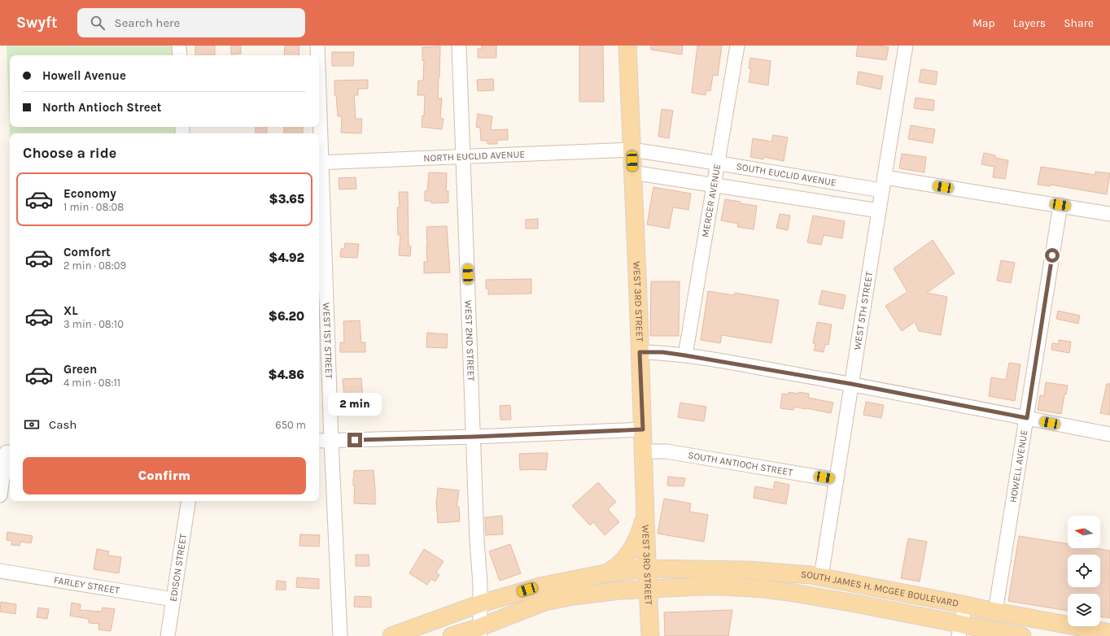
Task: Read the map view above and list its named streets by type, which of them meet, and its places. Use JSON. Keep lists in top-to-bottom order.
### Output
{
  "streets": {
    "main road": ["WEST 3RD STREET", "SOUTH JAMES H. MCGEE BOULEVARD"],
    "street": [
      "NORTH EUCLID AVENUE",
      "SOUTH EUCLID AVENUE",
      "MERCER AVENUE",
      "WEST 5TH STREET",
      "WEST 1ST STREET",
      "WEST 2ND STREET",
      "SOUTH ANTIOCH STREET",
      "HOWELL AVENUE",
      "EDISON STREET",
      "FARLEY STREET"
    ]
  },
  "crossings": [
    ["NORTH EUCLID AVENUE", "SOUTH EUCLID AVENUE"],
    ["NORTH EUCLID AVENUE", "WEST 3RD STREET"],
    ["NORTH EUCLID AVENUE", "WEST 1ST STREET"],
    ["NORTH EUCLID AVENUE", "WEST 2ND STREET"],
    ["SOUTH EUCLID AVENUE", "MERCER AVENUE"],
    ["SOUTH EUCLID AVENUE", "WEST 3RD STREET"],
    ["SOUTH EUCLID AVENUE", "WEST 5TH STREET"],
    ["SOUTH EUCLID AVENUE", "HOWELL AVENUE"],
    ["WEST 3RD STREET", "SOUTH ANTIOCH STREET"],
    ["WEST 3RD STREET", "SOUTH JAMES H. MCGEE BOULEVARD"],
    ["WEST 5TH STREET", "SOUTH ANTIOCH STREET"],
    ["WEST 5TH STREET", "SOUTH JAMES H. MCGEE BOULEVARD"],
    ["WEST 2ND STREET", "SOUTH JAMES H. MCGEE BOULEVARD"],
    ["HOWELL AVENUE", "SOUTH JAMES H. MCGEE BOULEVARD"],
    ["EDISON STREET", "FARLEY STREET"]
  ],
  "north": "left",
  "page": {
    "header": "Swyft",
    "search": "Search here",
    "nav": ["Map", "Layers", "Share"],
    "banner": ["Howell Avenue", "North Antioch Street"],
    "heading": "Choose a ride",
    "list": [
      {
        "name": "Economy",
        "note": "1 min · 08:08",
        "value": "$3.65"
      },
      {
        "name": "Comfort",
        "note": "2 min · 08:09",
        "value": "$4.92"
      },
      {
        "name": "XL",
        "note": "3 min · 08:10",
        "value": "$6.20"
      },
      {
        "name": "Green",
        "note": "4 min · 08:11",
        "value": "$4.86"
      }
    ],
    "bubble": "2 min",
    "pay": ["Cash", "650 m"],
    "buttons": "Confirm"
  }
}
